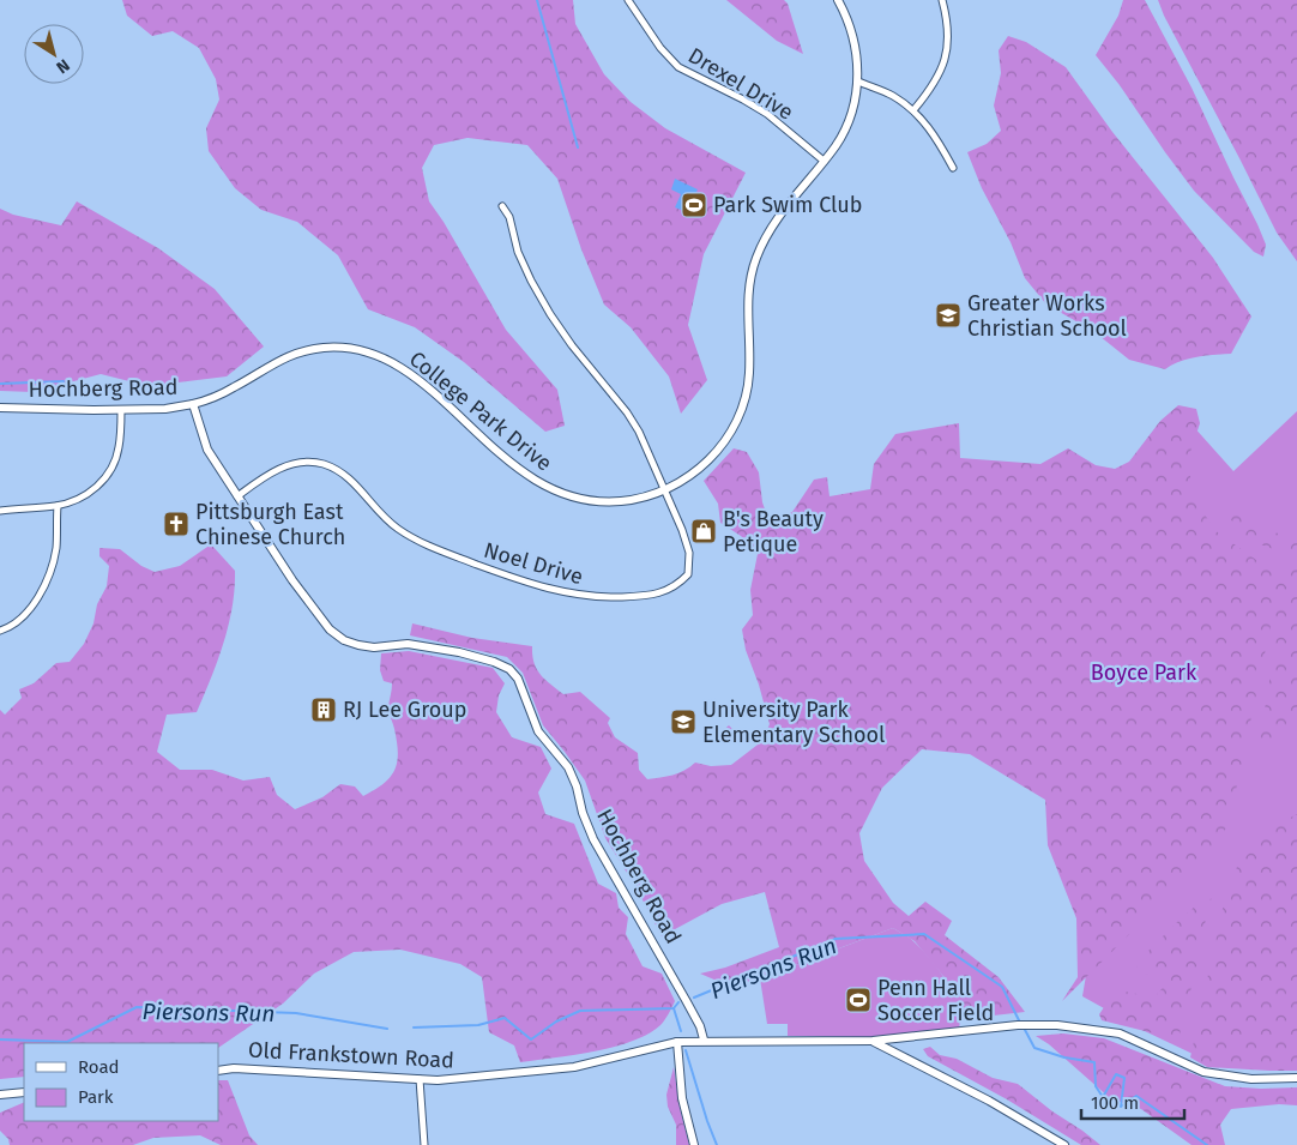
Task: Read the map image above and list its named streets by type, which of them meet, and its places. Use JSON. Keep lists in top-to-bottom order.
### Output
{
  "streets": {
    "street": [
      "Drexel Drive",
      "Hochberg Road",
      "College Park Drive",
      "Noel Drive",
      "Old Frankstown Road"
    ]
  },
  "crossings": [
    ["Drexel Drive", "College Park Drive"],
    ["Hochberg Road", "College Park Drive"],
    ["Hochberg Road", "Noel Drive"],
    ["Hochberg Road", "Old Frankstown Road"],
    ["College Park Drive", "Noel Drive"]
  ],
  "water": ["Piersons Run"],
  "parks": ["Boyce Park"],
  "places": {
    "sports": ["Park Swim Club", "Penn Hall Soccer Field"],
    "school or university": ["Greater Works Christian School", "University Park Elementary School"],
    "church": ["Pittsburgh East Chinese Church"],
    "shop": ["B's Beauty Petique"],
    "building": ["RJ Lee Group"]
  },
  "legend": ["Road", "Park"],
  "scale_bar": "100 m",
  "north": "bottom right"
}
